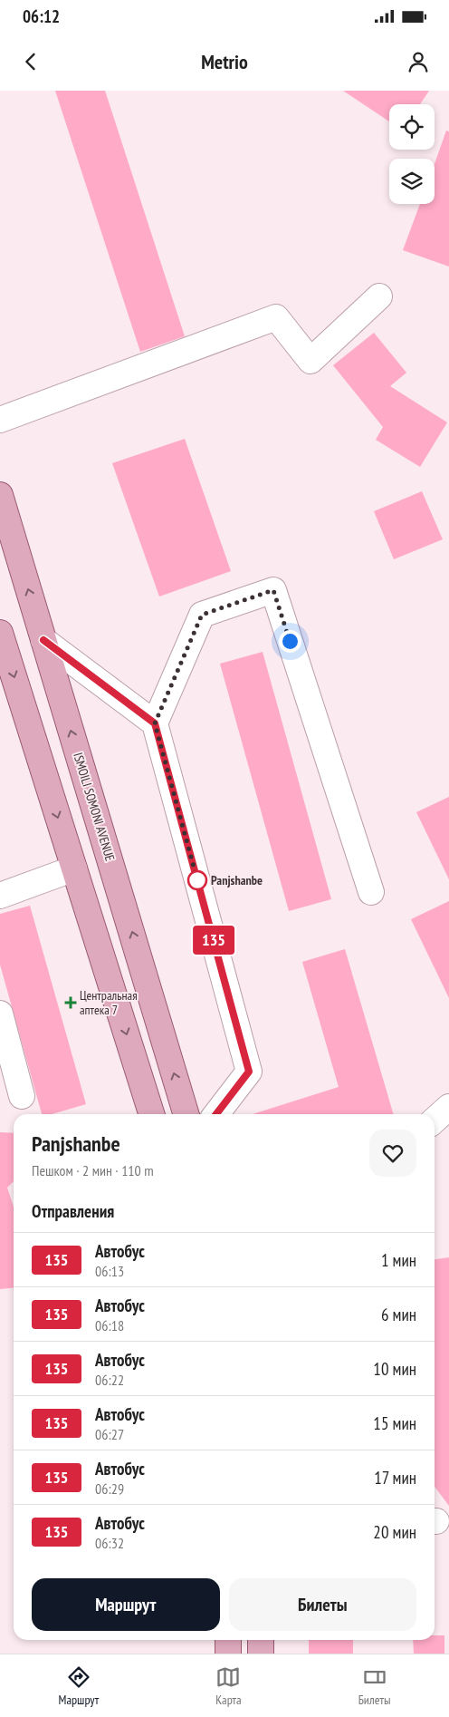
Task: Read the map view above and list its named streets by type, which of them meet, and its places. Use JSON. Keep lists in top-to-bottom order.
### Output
{
  "streets": {
    "main road": ["ISMOILI SOMONI AVENUE"]
  },
  "places": {
    "other": ["Panjshanbe"],
    "health": ["Центральная аптека 7"]
  },
  "lines": ["bus line 135"],
  "page": {
    "status": "06:12",
    "header": "Metrio",
    "on_map": "135",
    "heading": [
      ["Panjshanbe", "Пешком · 2 мин · 110 m"],
      "Отправления"
    ],
    "list": [
      {
        "mark": "135",
        "name": "Автобус",
        "note": "06:13",
        "value": "1 мин"
      },
      {
        "mark": "135",
        "name": "Автобус",
        "note": "06:18",
        "value": "6 мин"
      },
      {
        "mark": "135",
        "name": "Автобус",
        "note": "06:22",
        "value": "10 мин"
      },
      {
        "mark": "135",
        "name": "Автобус",
        "note": "06:27",
        "value": "15 мин"
      },
      {
        "mark": "135",
        "name": "Автобус",
        "note": "06:29",
        "value": "17 мин"
      },
      {
        "mark": "135",
        "name": "Автобус",
        "note": "06:32",
        "value": "20 мин"
      }
    ],
    "buttons": ["Маршрут", "Билеты"],
    "tabs": ["Маршрут", "Карта", "Билеты"]
  }
}
